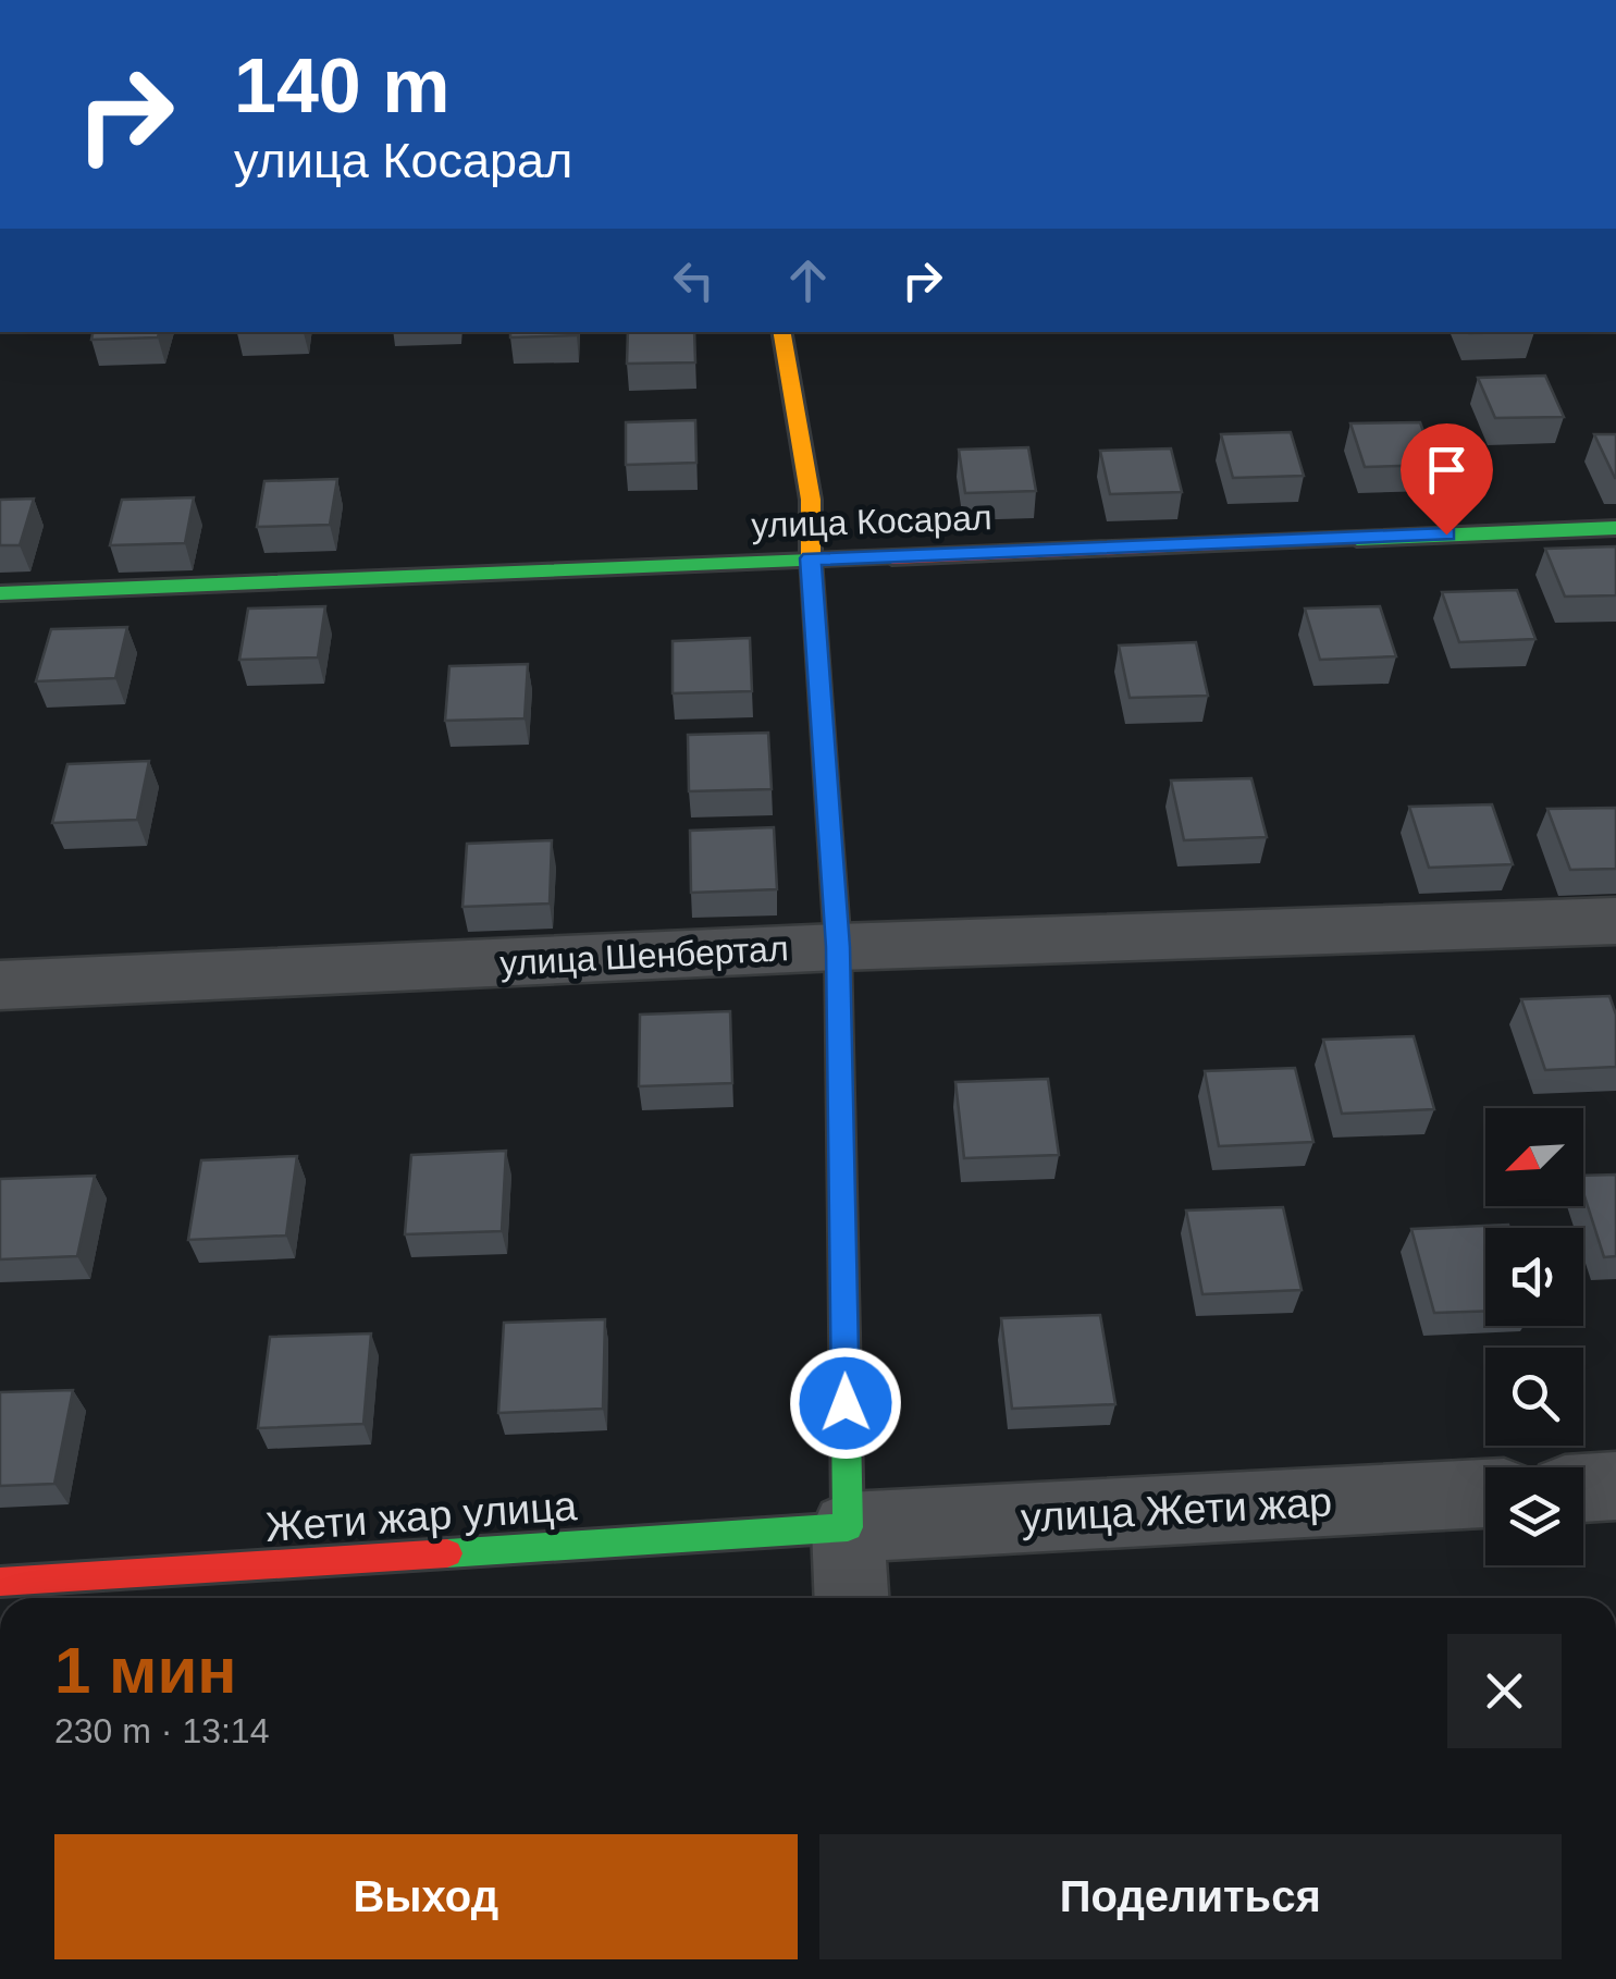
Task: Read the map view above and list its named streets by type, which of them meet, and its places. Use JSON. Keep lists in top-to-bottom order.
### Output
{
  "streets": {
    "street": [
      "улица Косарал",
      "улица Шенбертал",
      "улица Жети жар",
      "Жети жар улица"
    ]
  },
  "crossings": [
    ["улица Жети жар", "Жети жар улица"]
  ],
  "north": "bottom left",
  "page": {
    "turn": ["140 m", "улица Косарал"],
    "heading": ["1 мин", "230 m · 13:14"],
    "buttons": ["Выход", "Поделиться"]
  }
}
